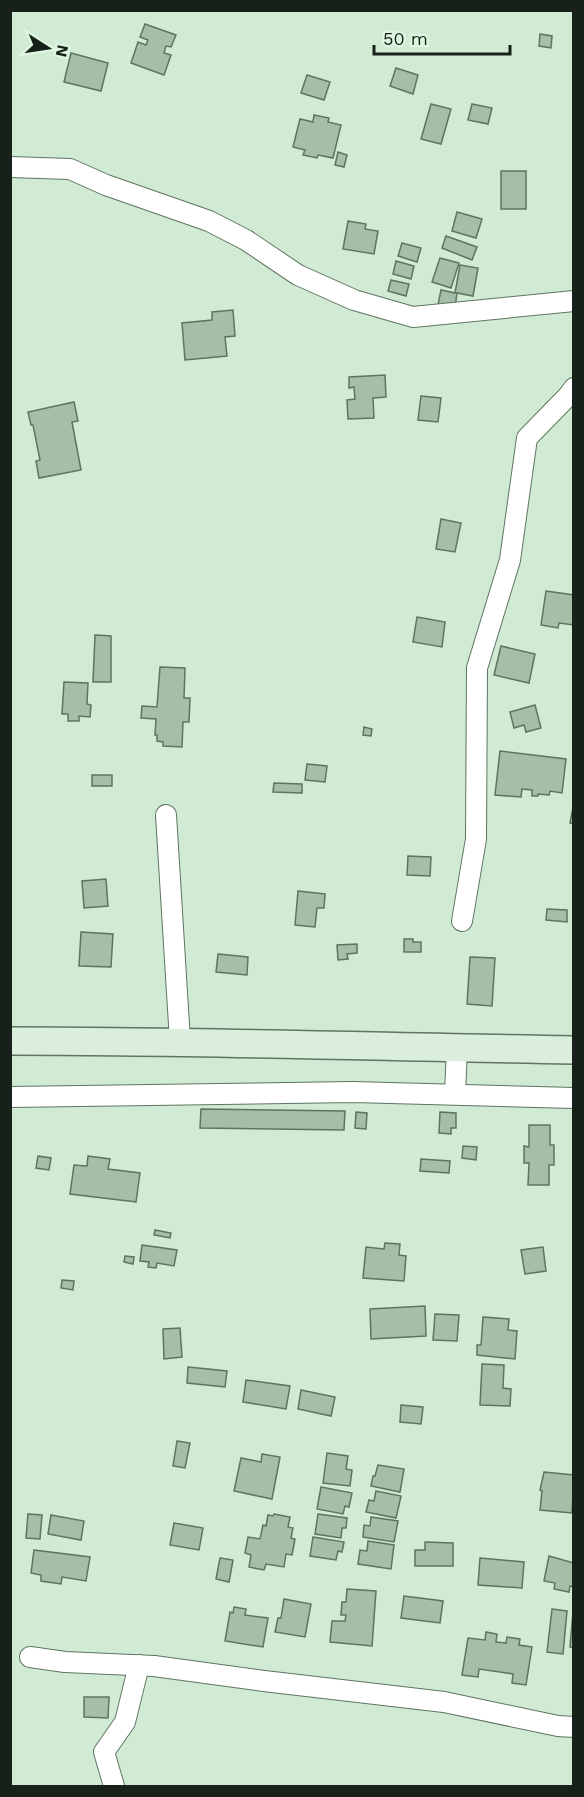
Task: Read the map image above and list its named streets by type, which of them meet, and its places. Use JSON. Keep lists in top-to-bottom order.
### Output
{
  "scale_bar": "50 m",
  "north": "right"
}
